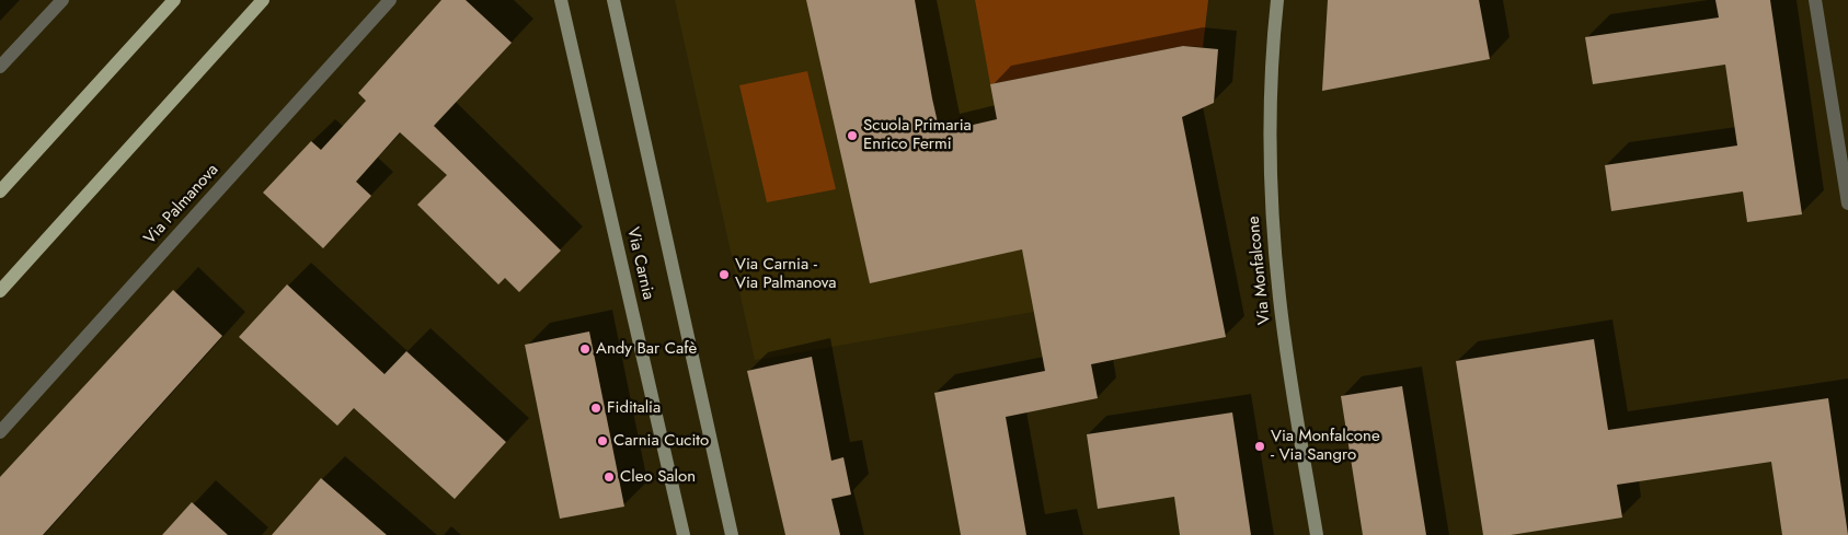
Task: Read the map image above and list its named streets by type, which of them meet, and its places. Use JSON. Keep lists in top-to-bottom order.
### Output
{
  "streets": {
    "street": ["Via Palmanova", "Via Carnia", "Via Monfalcone"]
  },
  "places": [
    "Scuola Primaria Enrico Fermi",
    "Via Carnia - Via Palmanova",
    "Andy Bar Cafè",
    "Fiditalia",
    "Carnia Cucito",
    "Via Monfalcone - Via Sangro",
    "Cleo Salon"
  ]
}
